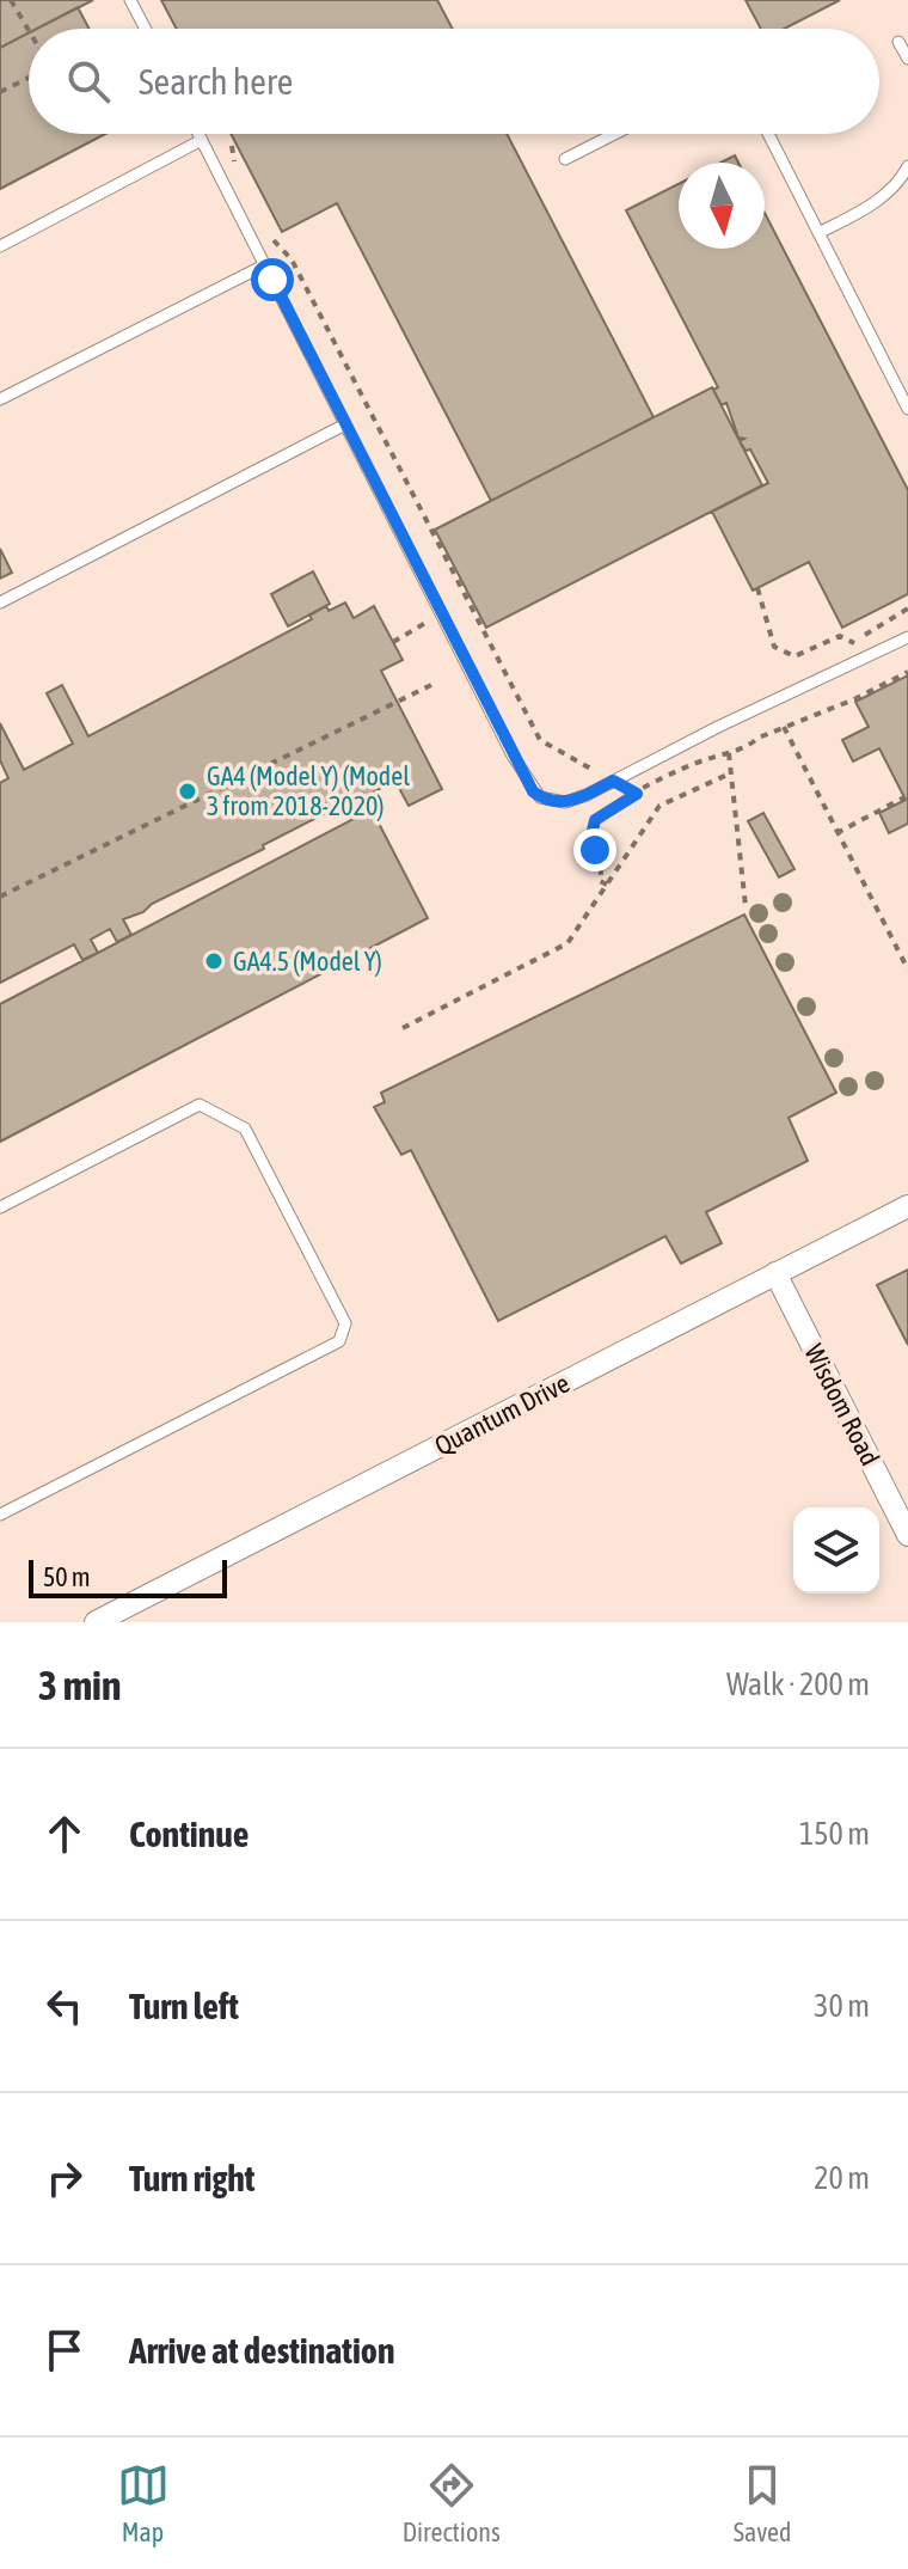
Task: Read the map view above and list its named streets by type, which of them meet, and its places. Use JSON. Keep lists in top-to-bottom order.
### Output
{
  "streets": {
    "street": ["Wisdom Road", "Quantum Drive"]
  },
  "crossings": [
    ["Wisdom Road", "Quantum Drive"]
  ],
  "places": ["GA4 (Model Y) (Model 3 from 2018-2020)", "GA4.5 (Model Y)"],
  "scale_bar": "50 m",
  "north": "bottom",
  "page": {
    "search": "Search here",
    "scale": "50 m",
    "heading": ["3 min", "Walk · 200 m"],
    "list": [
      ["Continue", "150 m"],
      ["Turn left", "30 m"],
      ["Turn right", "20 m"],
      "Arrive at destination"
    ],
    "nav": ["Map", "Directions", "Saved"]
  }
}
